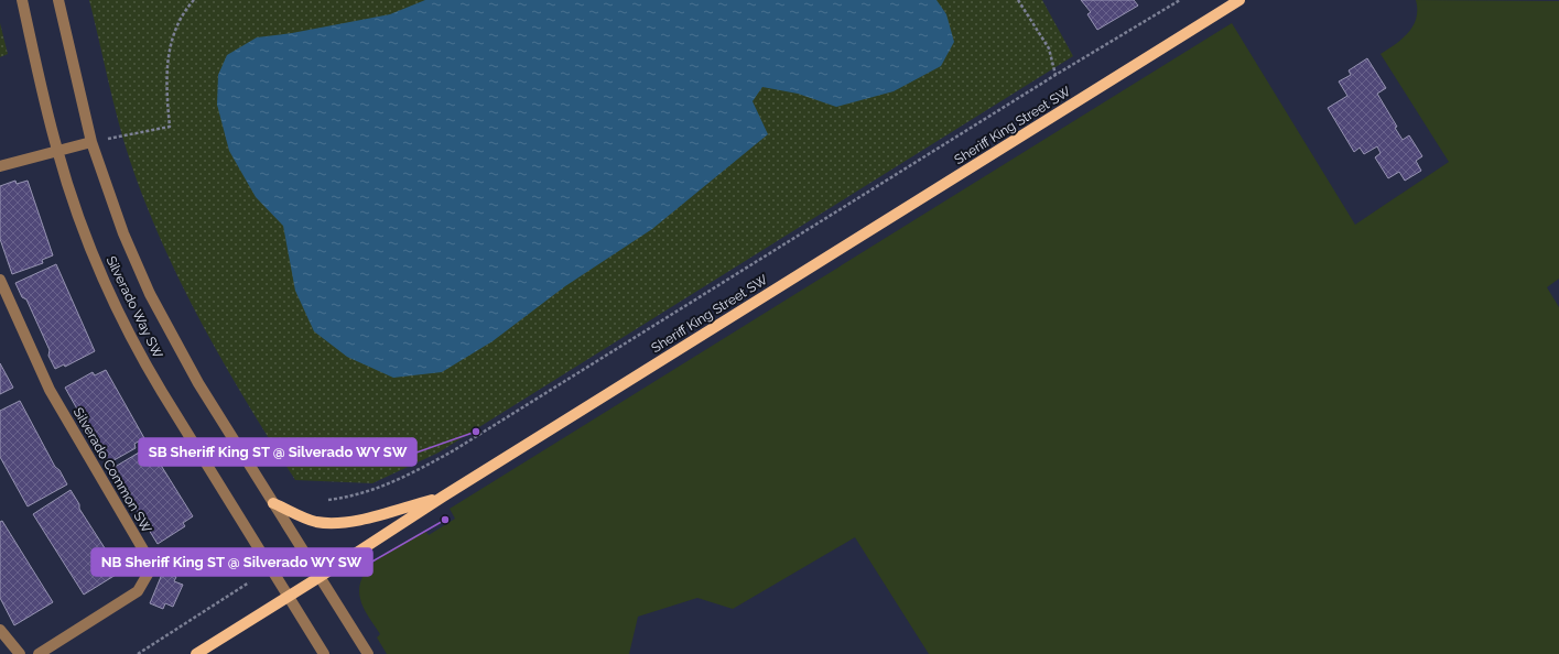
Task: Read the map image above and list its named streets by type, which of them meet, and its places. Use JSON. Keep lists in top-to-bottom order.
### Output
{
  "streets": {
    "main road": ["Sheriff King Street SW"],
    "street": ["Silverado Way SW", "Silverado Common SW"]
  },
  "crossings": [
    ["Sheriff King Street SW", "Silverado Way SW"]
  ],
  "places": ["SB Sheriff King ST @ Silverado WY SW", "NB Sheriff King ST @ Silverado WY SW"]
}
